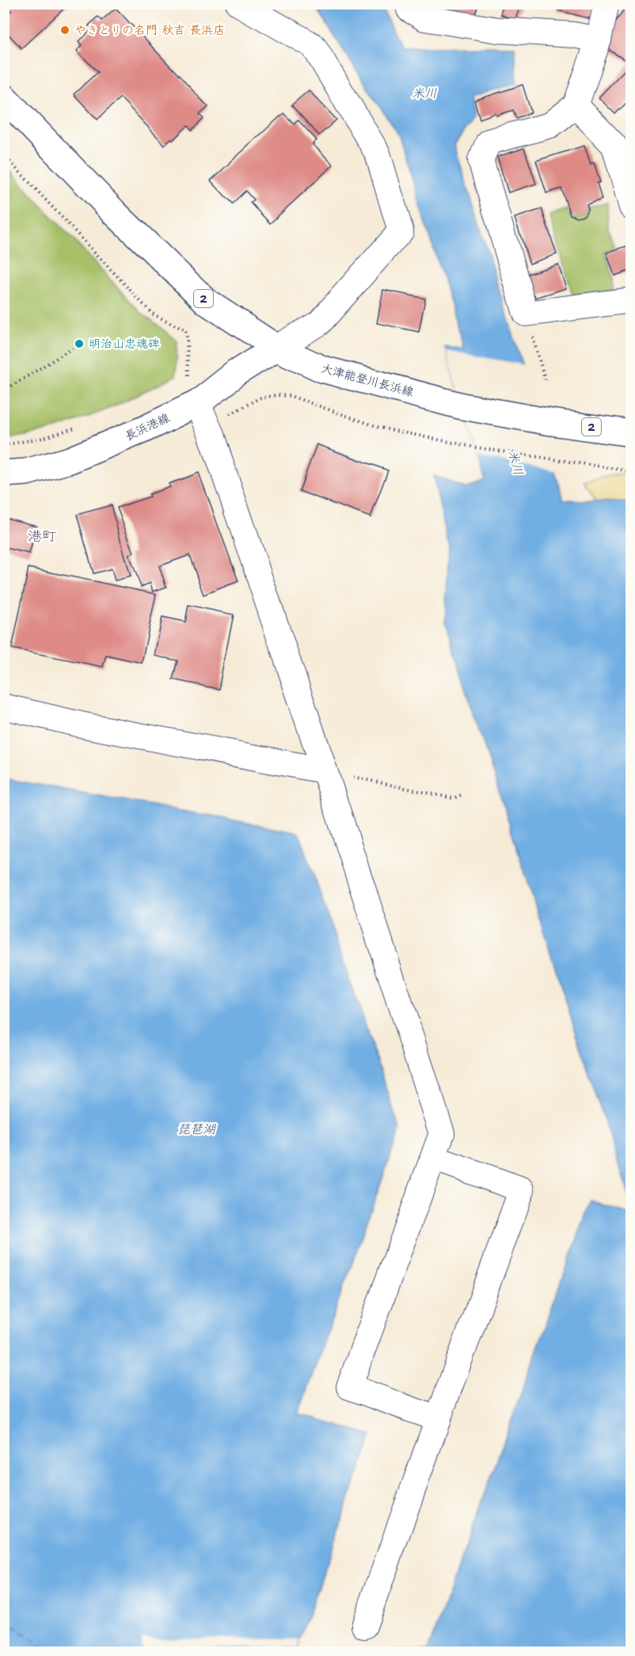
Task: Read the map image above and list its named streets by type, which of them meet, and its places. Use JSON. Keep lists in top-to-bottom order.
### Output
{
  "streets": {
    "main road": ["2", "大津能登川長浜線", "長浜港線"]
  },
  "crossings": [
    ["大津能登川長浜線", "長浜港線"]
  ],
  "districts": ["港町"],
  "water": ["米川", "琵琶湖"],
  "places": ["やきとりの名門 秋吉 長浜店", "明治山忠魂碑"]
}
